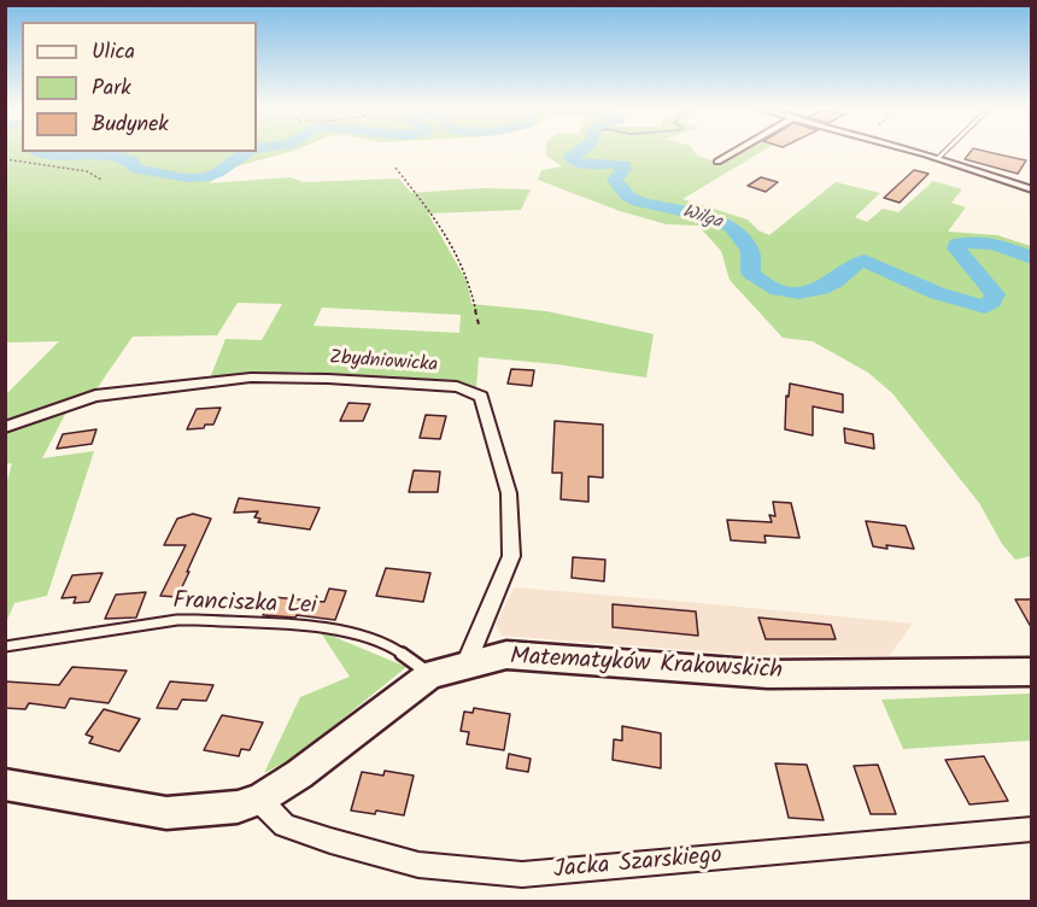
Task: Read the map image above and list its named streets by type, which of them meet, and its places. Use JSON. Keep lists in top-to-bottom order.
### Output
{
  "streets": {
    "street": ["Zbydniowicka", "Matematyków Krakowskich", "Jacka Szarskiego"],
    "lane": ["Franciszka Lei"]
  },
  "crossings": [
    ["Zbydniowicka", "Matematyków Krakowskich"],
    ["Franciszka Lei", "Matematyków Krakowskich"],
    ["Matematyków Krakowskich", "Jacka Szarskiego"]
  ],
  "water": ["Wilga"],
  "legend": ["Ulica", "Park", "Budynek"]
}
